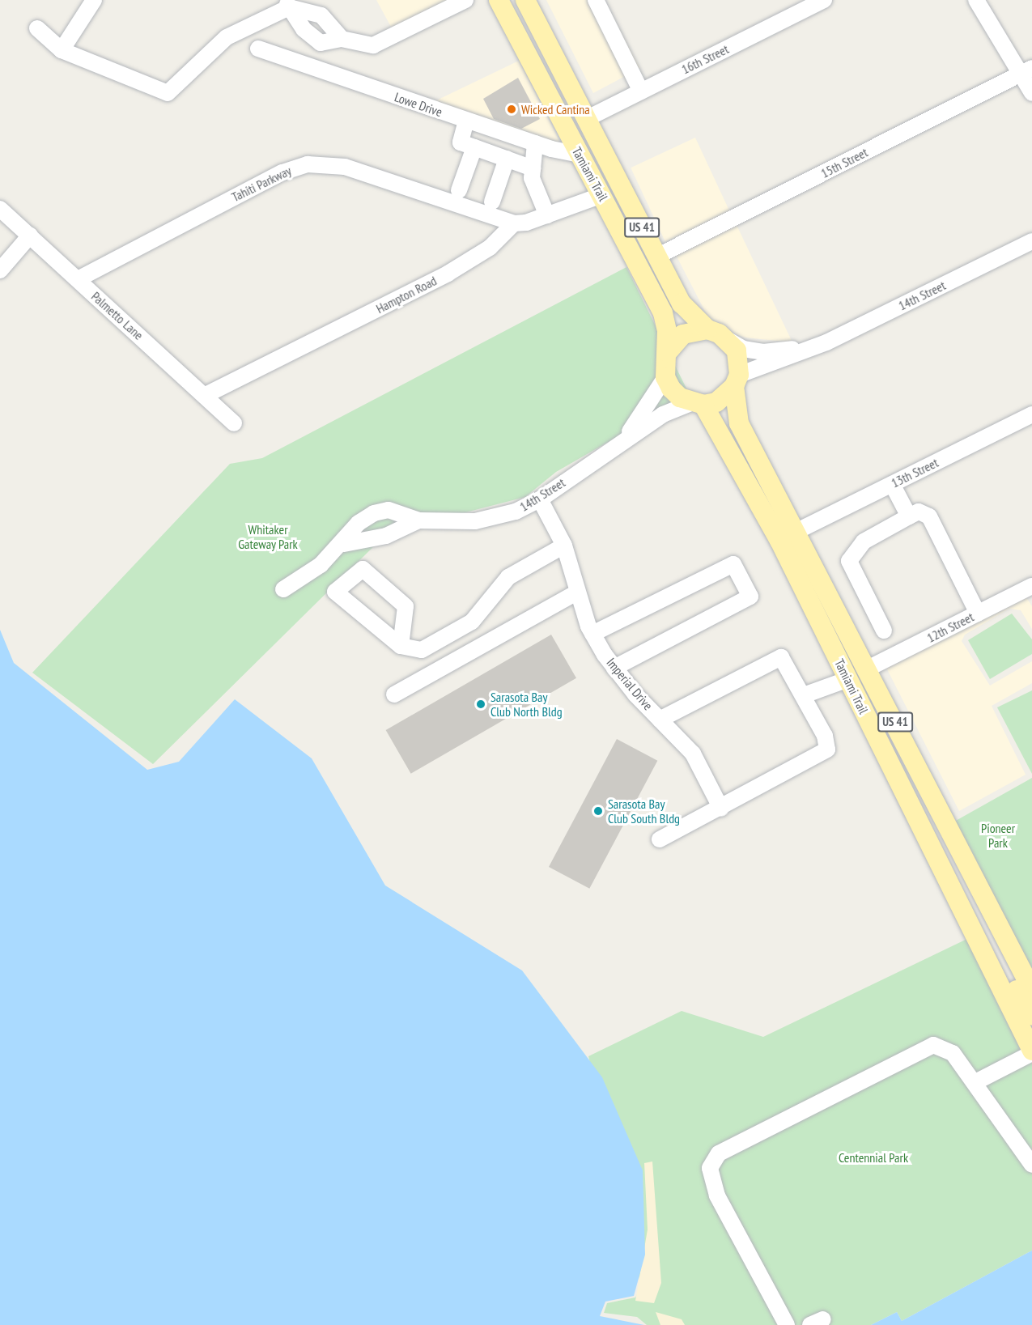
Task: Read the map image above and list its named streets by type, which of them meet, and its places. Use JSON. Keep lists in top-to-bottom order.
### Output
{
  "streets": {
    "main road": ["Tamiami Trail", "US 41"],
    "street": [
      "16th Street",
      "Lowe Drive",
      "15th Street",
      "Tahiti Parkway",
      "Hampton Road",
      "14th Street",
      "Palmetto Lane",
      "13th Street",
      "12th Street",
      "Imperial Drive"
    ]
  },
  "crossings": [
    ["16th Street", "Tamiami Trail"],
    ["Lowe Drive", "Tamiami Trail"],
    ["15th Street", "Tamiami Trail"],
    ["Tamiami Trail", "14th Street"],
    ["Tamiami Trail", "13th Street"],
    ["Tamiami Trail", "12th Street"],
    ["Tahiti Parkway", "Hampton Road"],
    ["Tahiti Parkway", "Palmetto Lane"],
    ["Hampton Road", "Palmetto Lane"],
    ["14th Street", "Imperial Drive"]
  ],
  "parks": ["Whitaker Gateway Park", "Pioneer Park", "Centennial Park"],
  "places": ["Wicked Cantina", "Sarasota Bay Club North Bldg", "Sarasota Bay Club South Bldg"]
}
